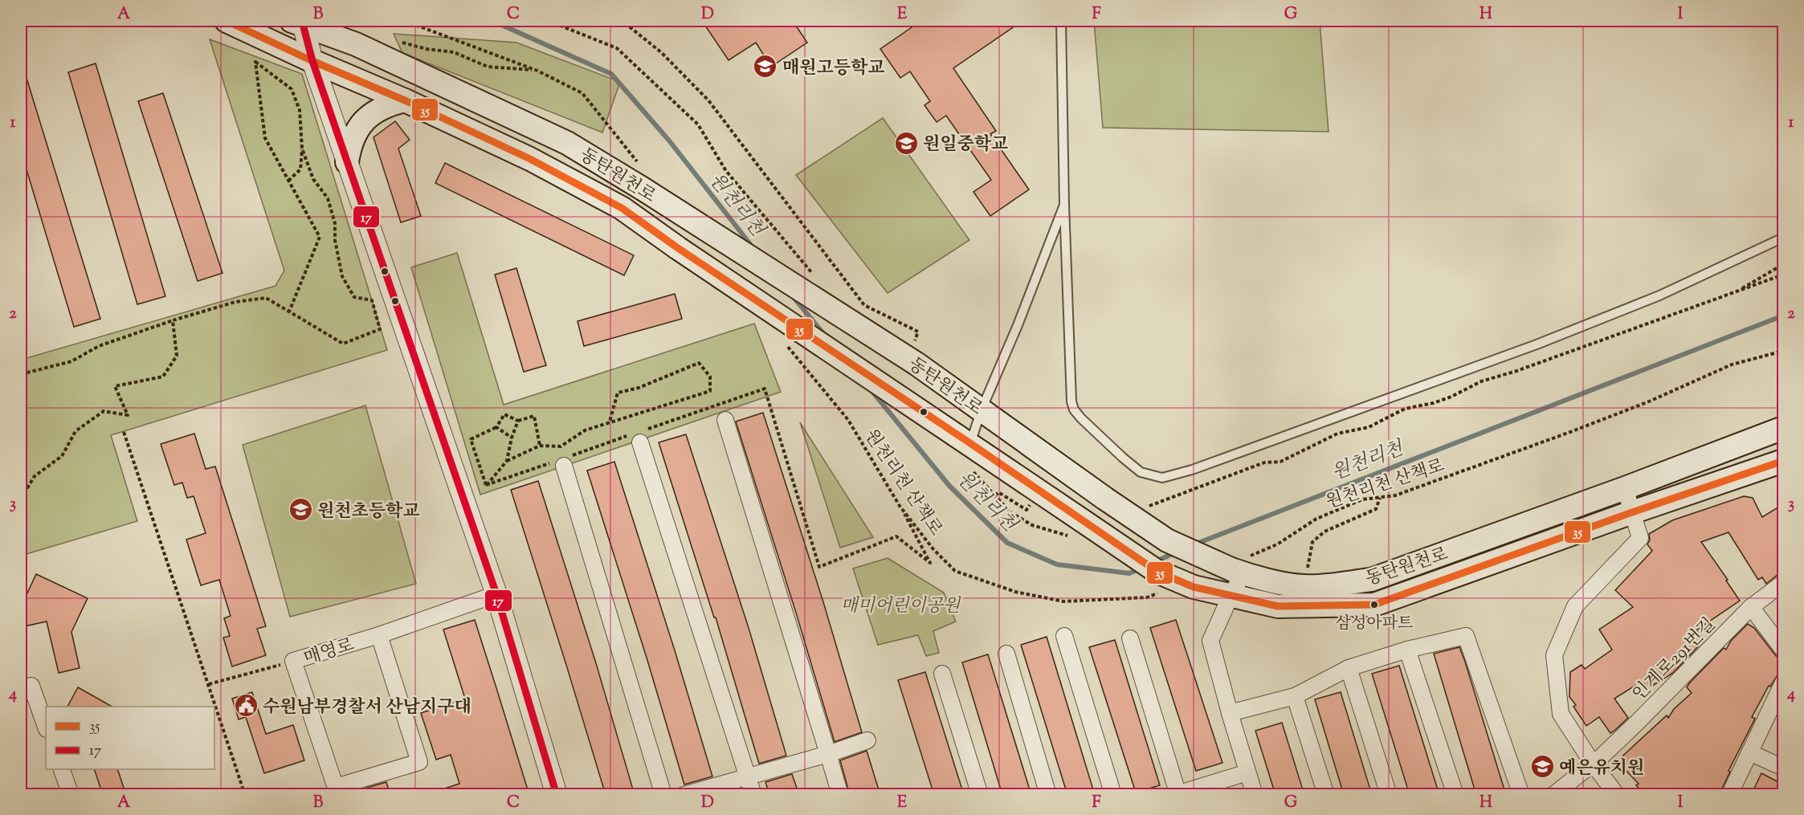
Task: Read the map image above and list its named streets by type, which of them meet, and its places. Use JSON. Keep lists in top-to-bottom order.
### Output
{
  "streets": {
    "main road": ["동탄원천로"],
    "street": ["매영로", "인계로291번길"],
    "path": ["원천리천 산책로"]
  },
  "crossings": [
    ["동탄원천로", "원천리천 산책로"]
  ],
  "water": ["원천리천"],
  "parks": ["매미어린이공원"],
  "places": {
    "school or university": [
      "매원고등학교",
      "원일중학교",
      "원천초등학교",
      "예은유치원"
    ],
    "other": ["삼성아파트"],
    "public building": ["수원남부경찰서 산남지구대"]
  },
  "lines": ["transit line 35", "transit line 17"],
  "legend": ["35", "17"],
  "grid": {
    "columns": [
      "A",
      "B",
      "C",
      "D",
      "E",
      "F",
      "G",
      "H",
      "I"
    ],
    "rows": [
      "1",
      "2",
      "3",
      "4"
    ]
  }
}
